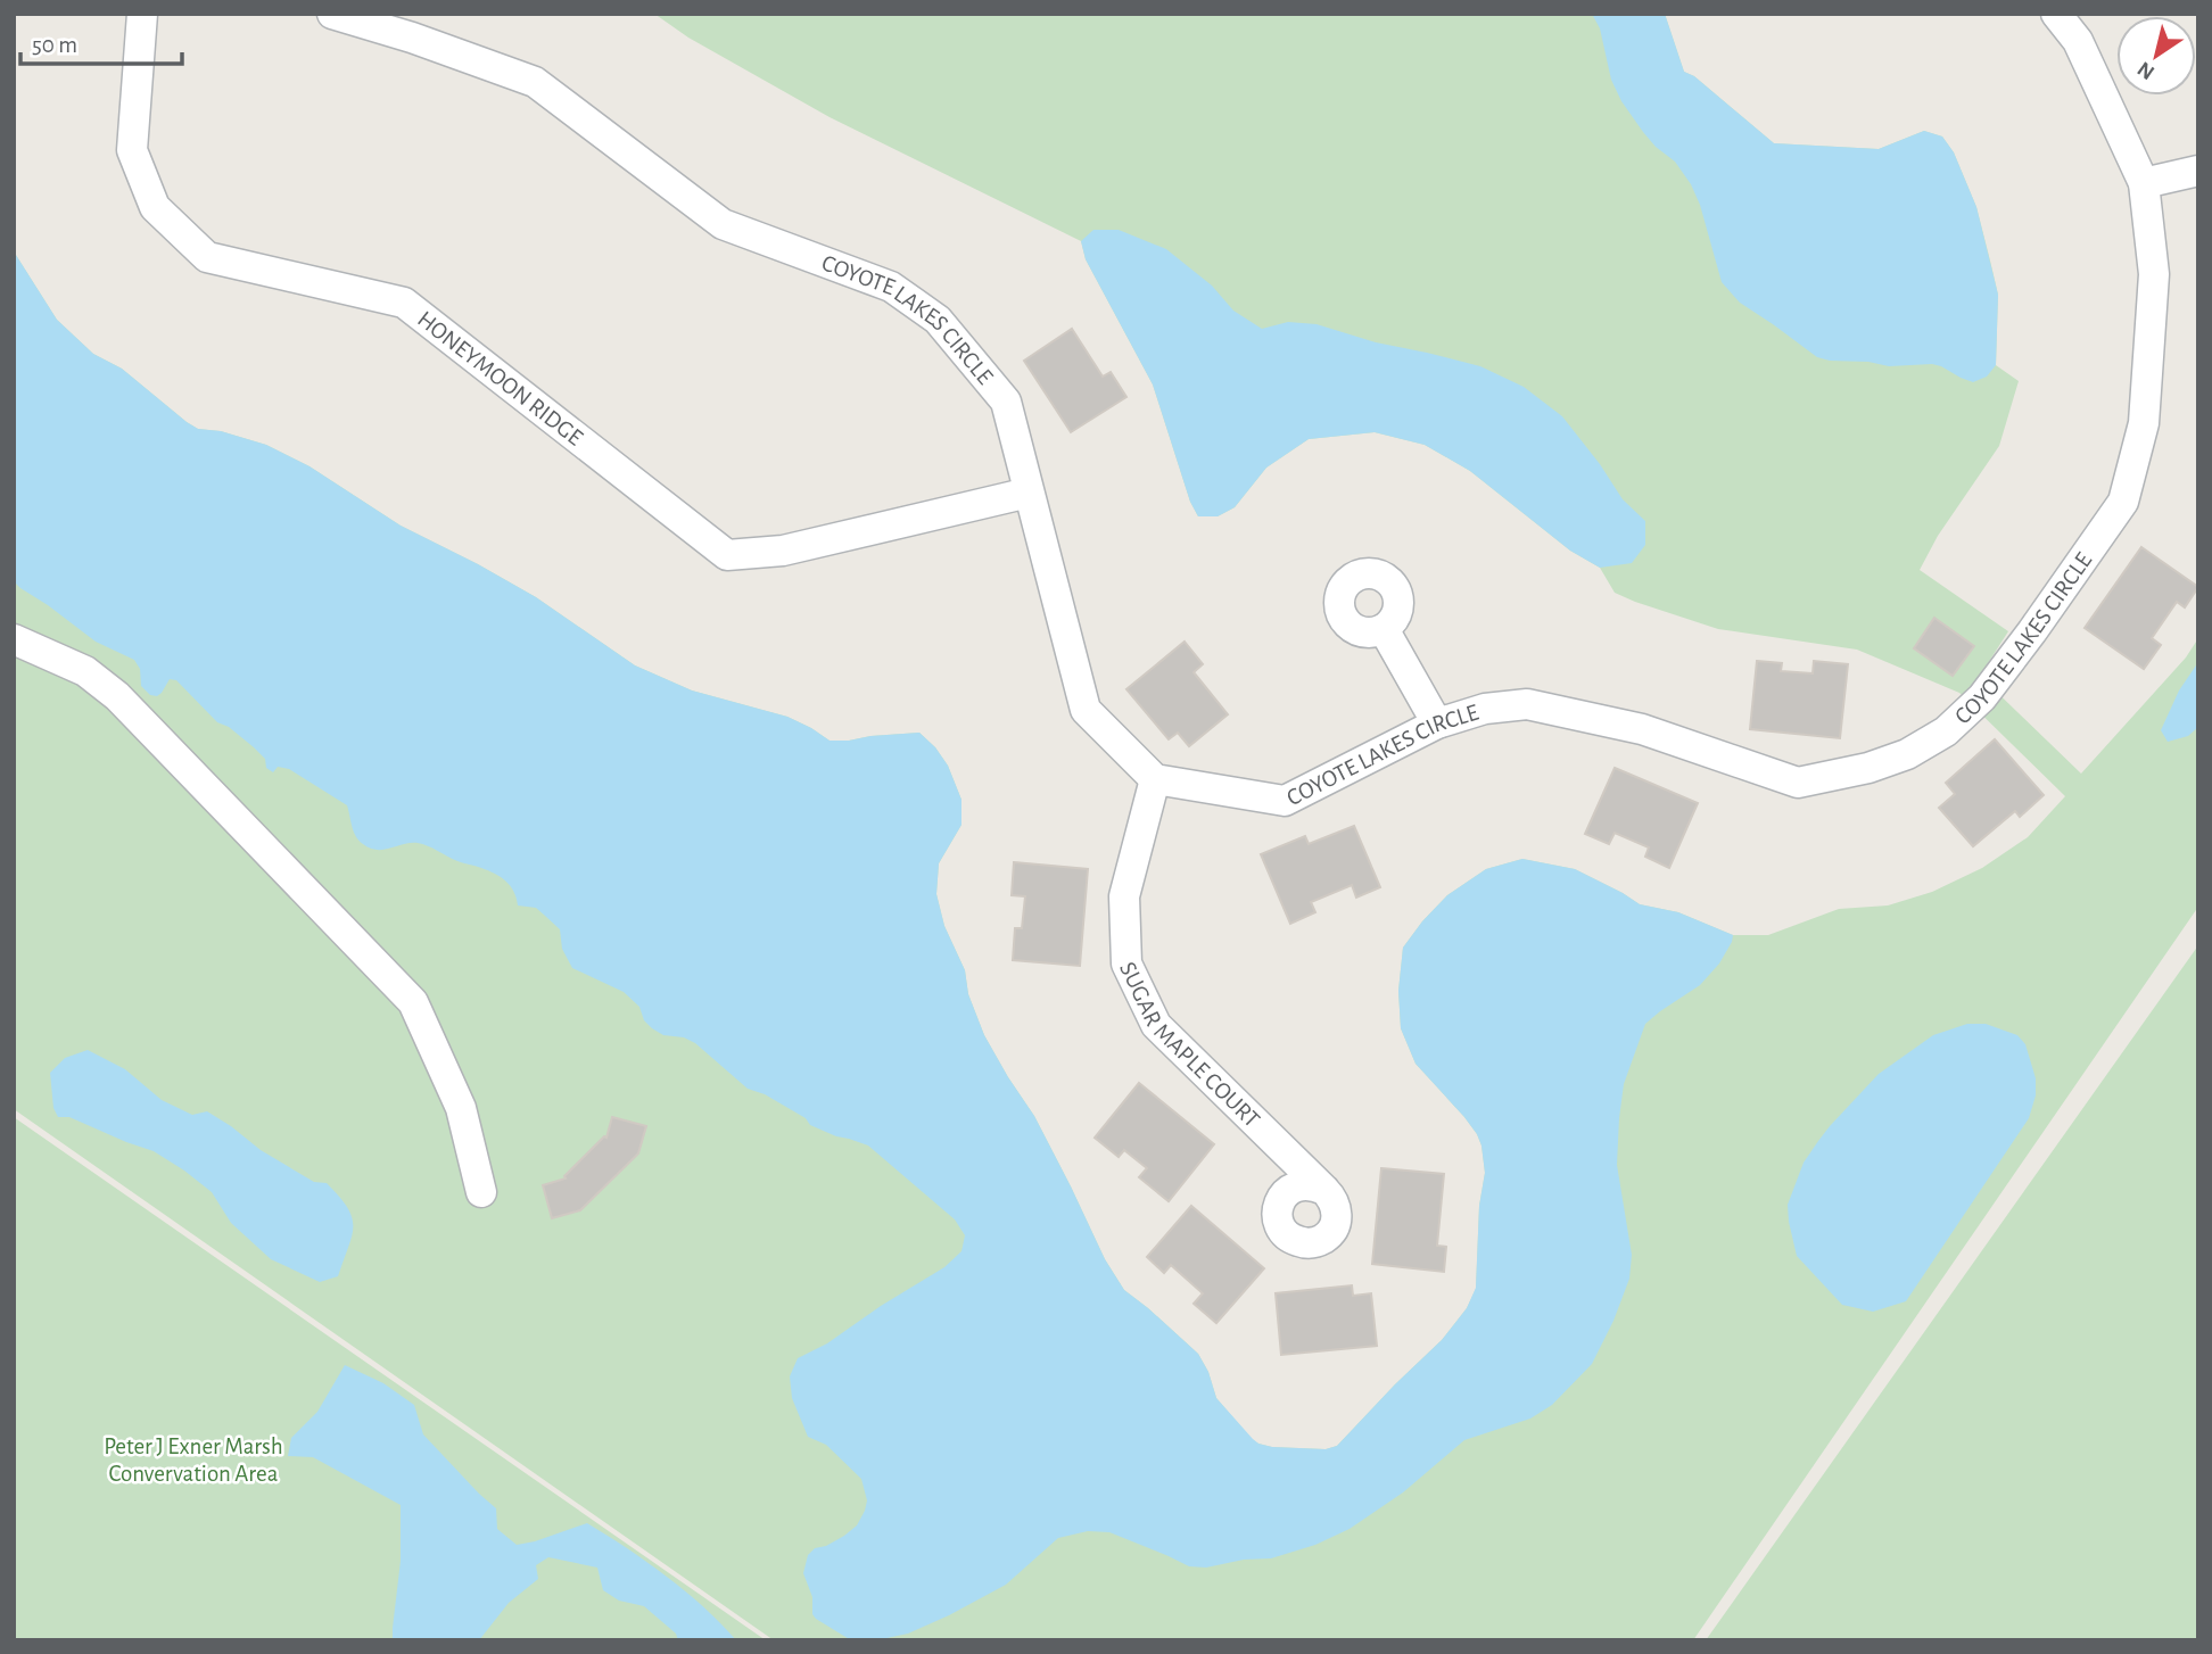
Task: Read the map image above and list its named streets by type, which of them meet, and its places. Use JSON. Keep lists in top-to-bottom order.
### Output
{
  "streets": {
    "street": ["COYOTE LAKES CIRCLE", "HONEYMOON RIDGE", "SUGAR MAPLE COURT"]
  },
  "crossings": [
    ["COYOTE LAKES CIRCLE", "HONEYMOON RIDGE"],
    ["COYOTE LAKES CIRCLE", "SUGAR MAPLE COURT"]
  ],
  "parks": ["Peter J Exner Marsh Convervation Area"],
  "scale_bar": "50 m",
  "north": "bottom left"
}
